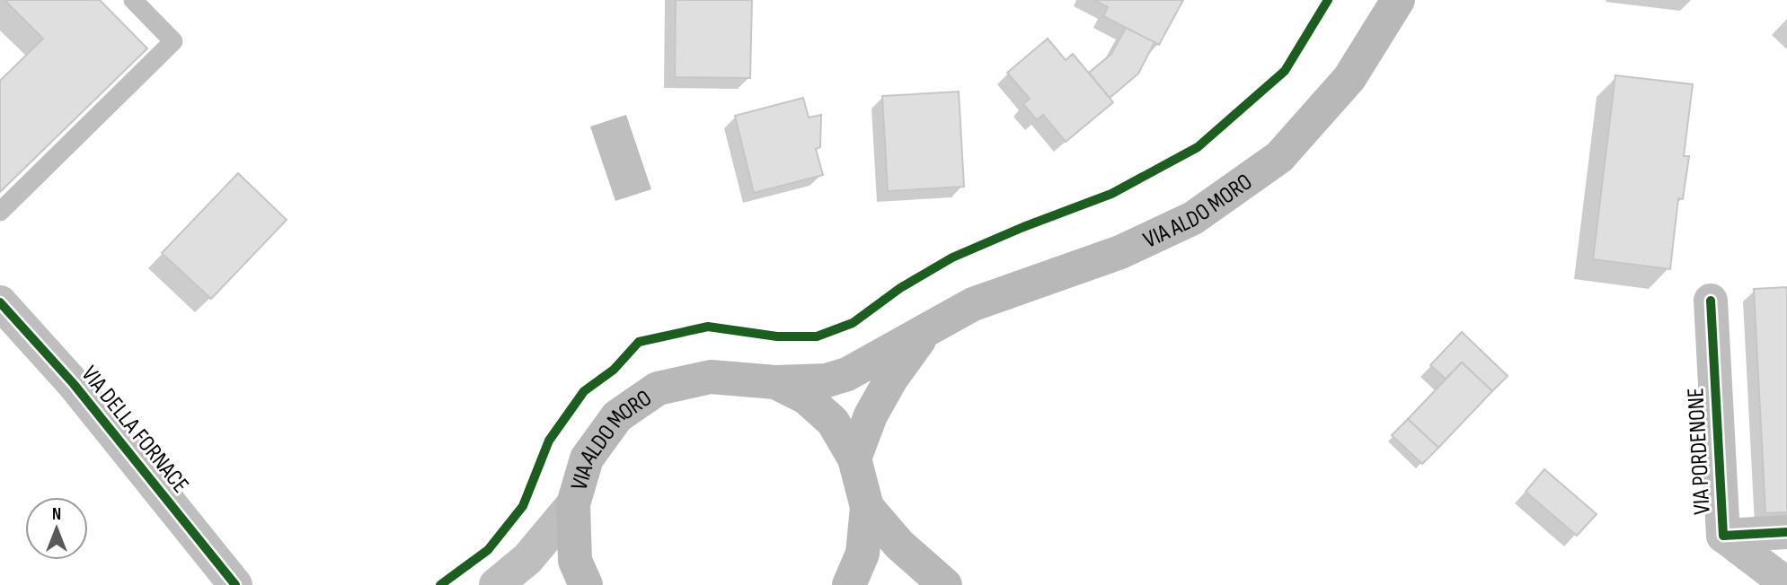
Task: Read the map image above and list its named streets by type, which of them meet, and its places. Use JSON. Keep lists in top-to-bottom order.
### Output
{
  "streets": {
    "main road": ["VIA ALDO MORO"],
    "street": ["VIA DELLA FORNACE", "VIA PORDENONE"]
  },
  "north": "top"
}
